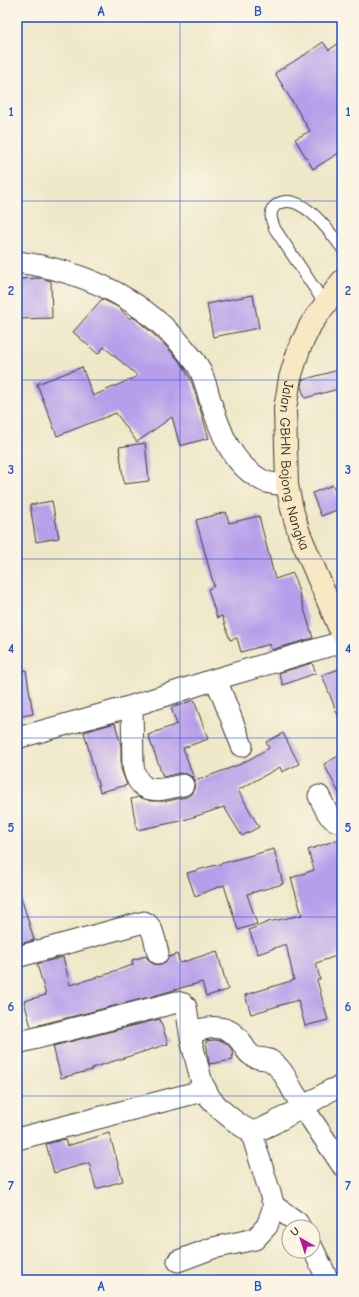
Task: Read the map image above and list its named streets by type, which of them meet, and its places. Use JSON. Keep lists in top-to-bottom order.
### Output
{
  "streets": {
    "street": ["Jalan GBHN Bojong Nangka"]
  },
  "north": "top left",
  "grid": {
    "columns": ["A", "B"],
    "rows": [
      "1",
      "2",
      "3",
      "4",
      "5",
      "6",
      "7"
    ]
  }
}
